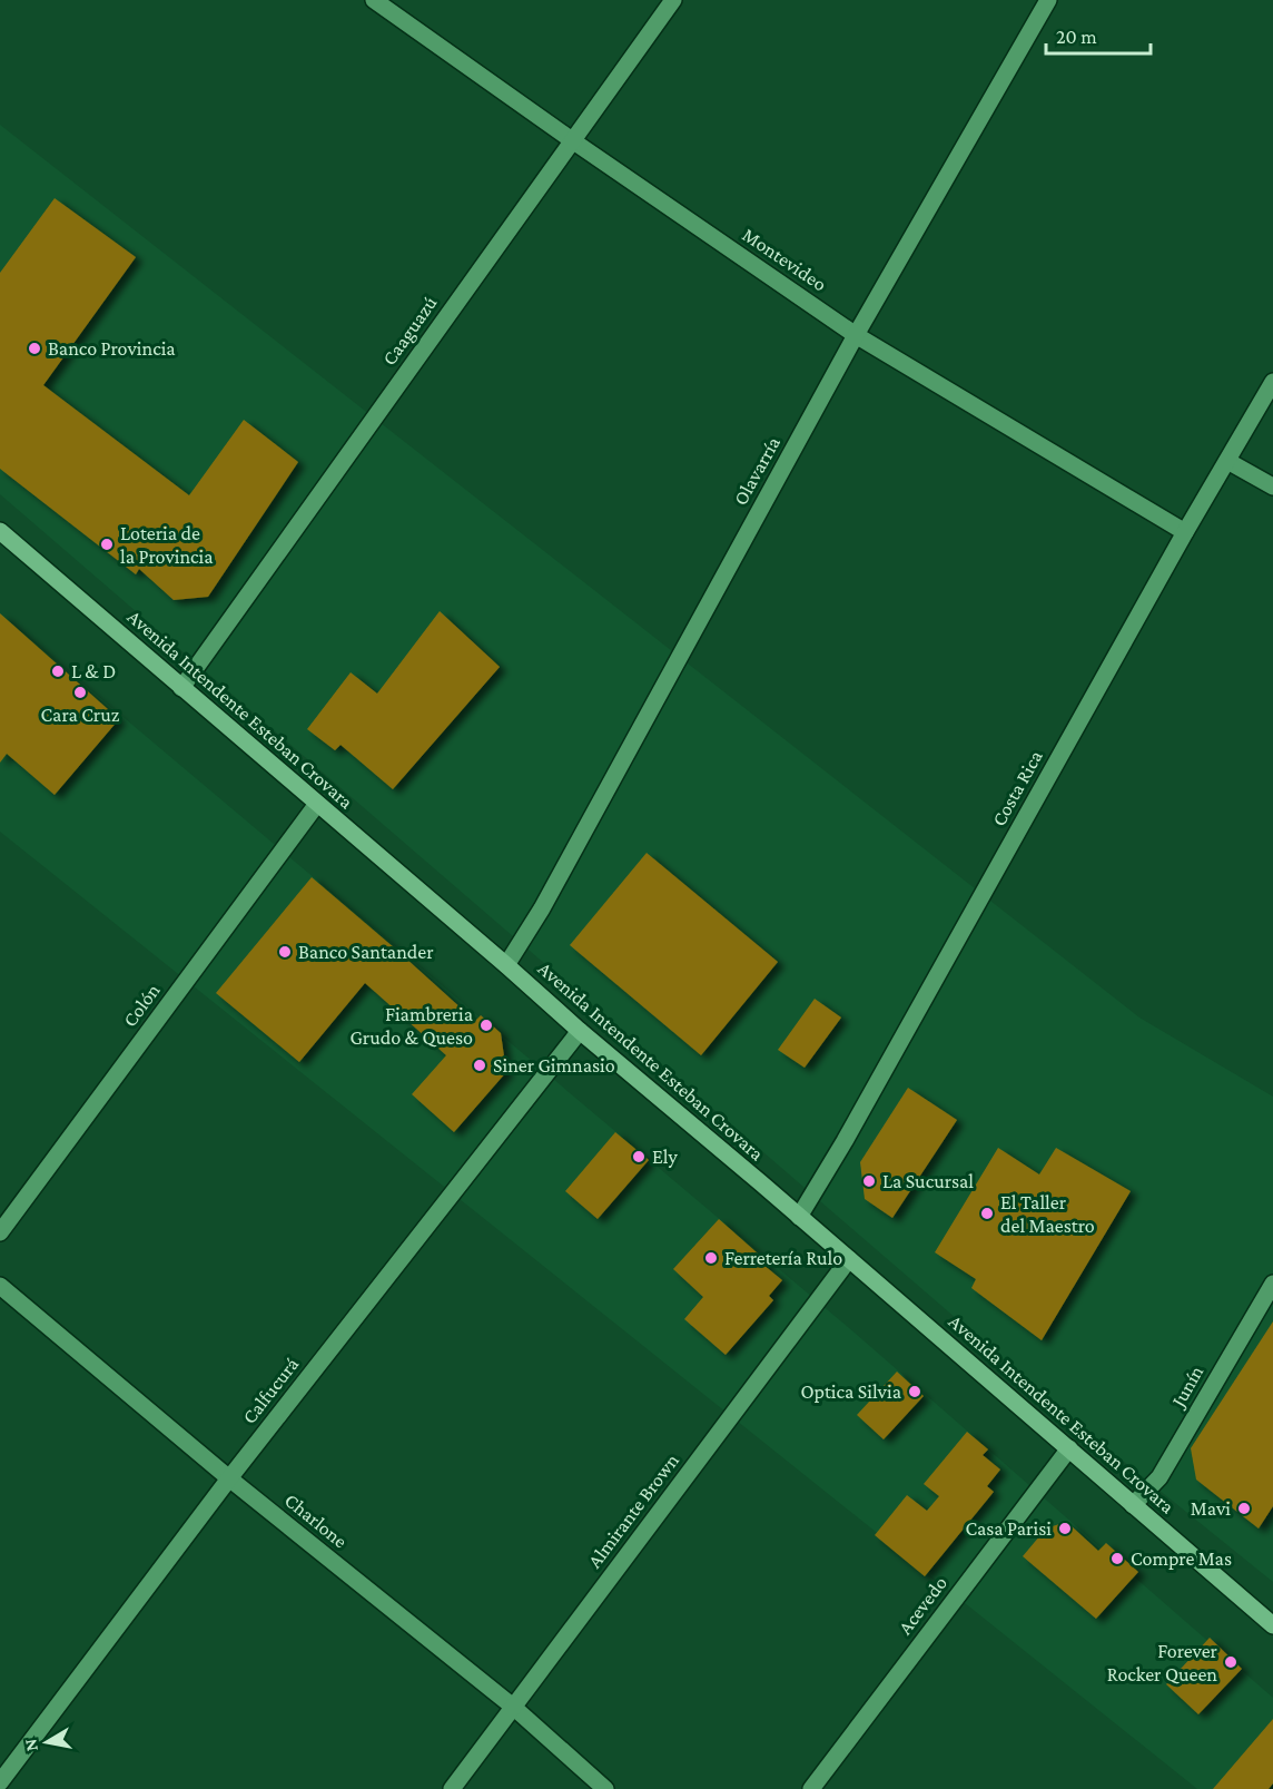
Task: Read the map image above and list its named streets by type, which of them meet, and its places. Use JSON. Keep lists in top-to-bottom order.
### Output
{
  "streets": {
    "main road": ["Avenida Intendente Esteban Crovara"],
    "street": [
      "Montevideo",
      "Caaguazú",
      "Olavarría",
      "Costa Rica",
      "Colón",
      "Junín",
      "Calfucurá",
      "Almirante Brown",
      "Charlone",
      "Acevedo"
    ]
  },
  "crossings": [
    ["Montevideo", "Caaguazú"],
    ["Montevideo", "Olavarría"],
    ["Montevideo", "Costa Rica"],
    ["Caaguazú", "Avenida Intendente Esteban Crovara"],
    ["Olavarría", "Avenida Intendente Esteban Crovara"],
    ["Avenida Intendente Esteban Crovara", "Costa Rica"],
    ["Avenida Intendente Esteban Crovara", "Colón"],
    ["Avenida Intendente Esteban Crovara", "Junín"],
    ["Avenida Intendente Esteban Crovara", "Calfucurá"],
    ["Avenida Intendente Esteban Crovara", "Almirante Brown"],
    ["Avenida Intendente Esteban Crovara", "Acevedo"],
    ["Calfucurá", "Charlone"],
    ["Almirante Brown", "Charlone"]
  ],
  "places": [
    "Banco Provincia",
    "Loteria de la Provincia",
    "L & D",
    "Cara Cruz",
    "Banco Santander",
    "Fiambreria Grudo & Queso",
    "Siner Gimnasio",
    "Ely",
    "La Sucursal",
    "El Taller del Maestro",
    "Ferretería Rulo",
    "Optica Silvia",
    "Mavi",
    "Casa Parisi",
    "Compre Mas",
    "Forever Rocker Queen"
  ],
  "scale_bar": "20 m",
  "north": "left"
}
